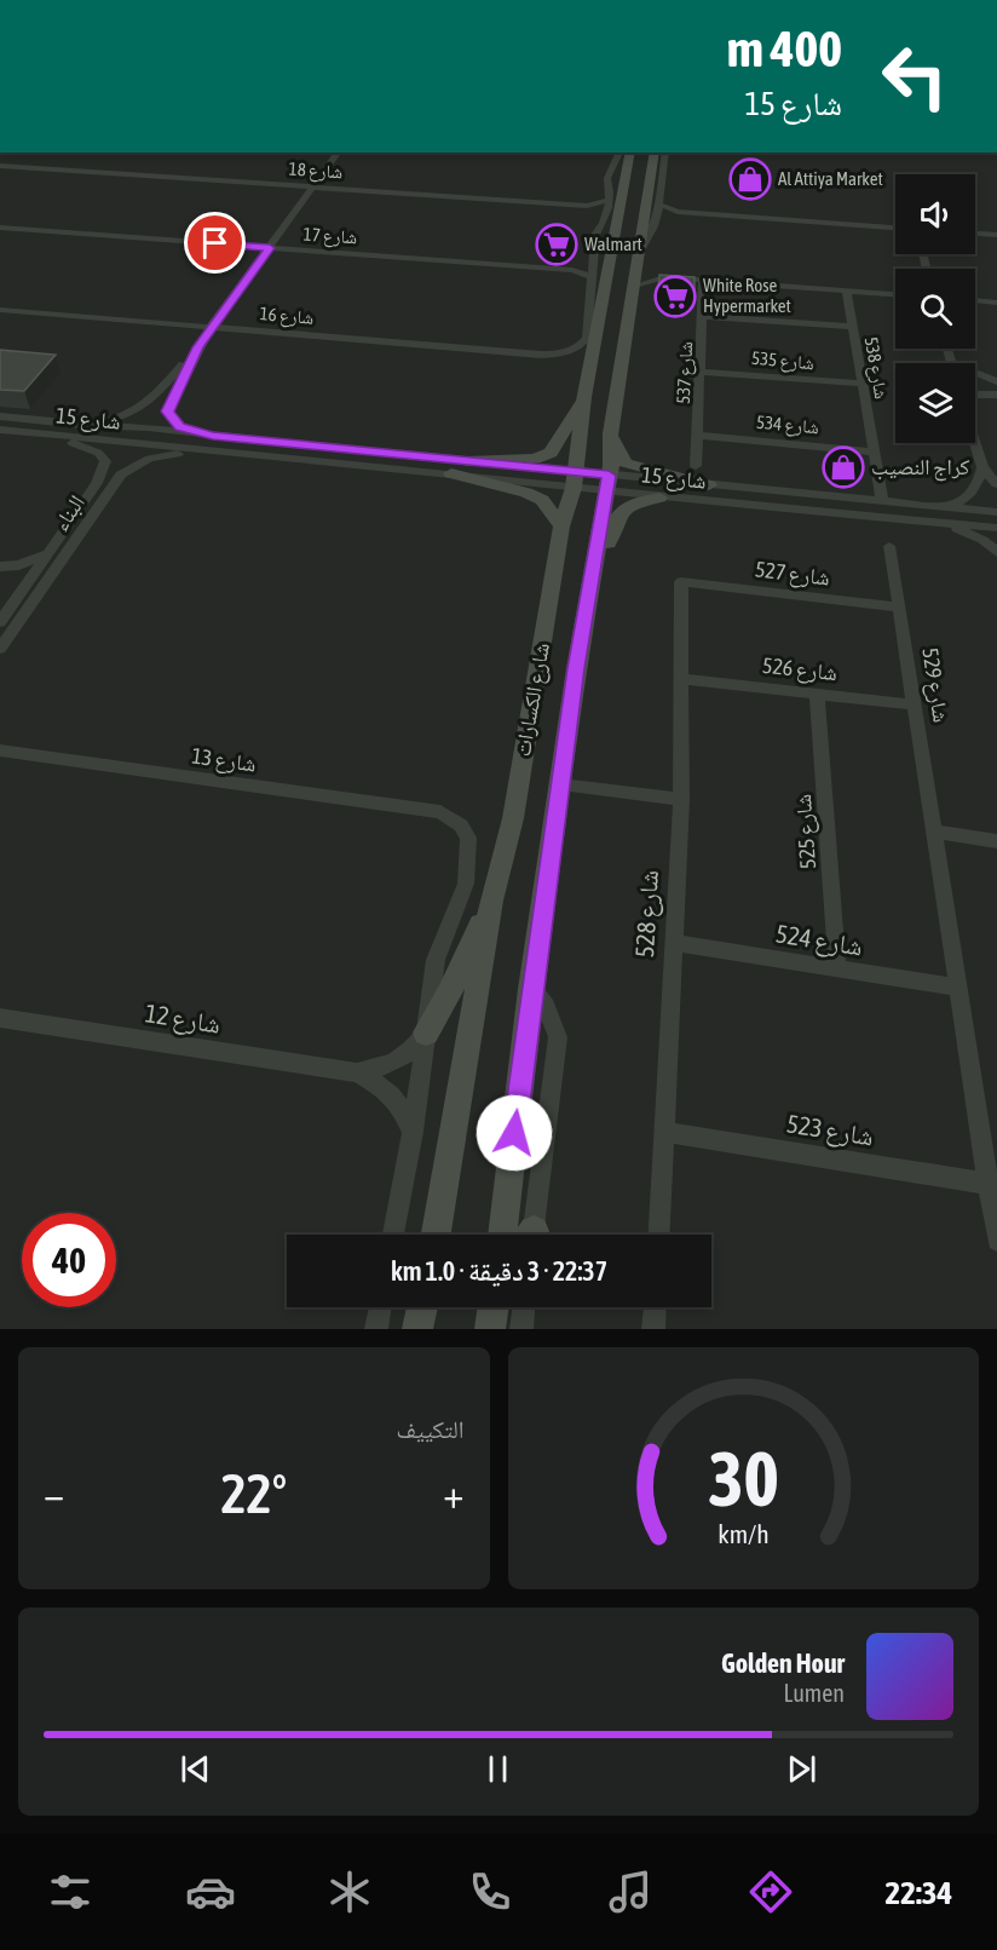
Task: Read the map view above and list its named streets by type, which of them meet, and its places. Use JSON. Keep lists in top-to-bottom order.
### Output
{
  "streets": {
    "street": [
      "شارع 18",
      "شارع 17",
      "شارع 16",
      "شارع 535",
      "شارع 538",
      "شارع 537",
      "شارع 15",
      "شارع 534",
      "البناء",
      "شارع 527",
      "شارع 526",
      "شارع 529",
      "شارع الكسارات",
      "شارع 13",
      "شارع 525",
      "شارع 528",
      "شارع 524",
      "شارع 12",
      "شارع 523"
    ]
  },
  "crossings": [
    ["شارع 17", "شارع 16"],
    ["شارع 535", "شارع 538"],
    ["شارع 535", "شارع 537"],
    ["شارع 538", "شارع 534"],
    ["شارع 537", "شارع 534"],
    ["شارع 15", "البناء"],
    ["شارع 15", "شارع الكسارات"],
    ["شارع 527", "شارع 529"],
    ["شارع 527", "شارع 528"],
    ["شارع 526", "شارع 529"],
    ["شارع 526", "شارع 525"],
    ["شارع 526", "شارع 528"],
    ["شارع 529", "شارع 524"],
    ["شارع 529", "شارع 523"],
    ["شارع 13", "شارع 12"],
    ["شارع 525", "شارع 524"],
    ["شارع 528", "شارع 524"],
    ["شارع 528", "شارع 523"]
  ],
  "places": {
    "shop": ["Al Attiya Market", "كراج النصيب"],
    "supermarket": ["Walmart", "White Rose Hypermarket"]
  },
  "page": {
    "turn": ["400 m", "شارع 15"],
    "limit": "40",
    "trip": "22:37 · 3 دقيقة · 1.0 km",
    "tile": "التكييف",
    "heat": ["−", "22°", "+"],
    "song": ["Golden Hour", "Lumen"],
    "tabs": "22:34",
    "gauge": ["30", "km/h"]
  }
}
